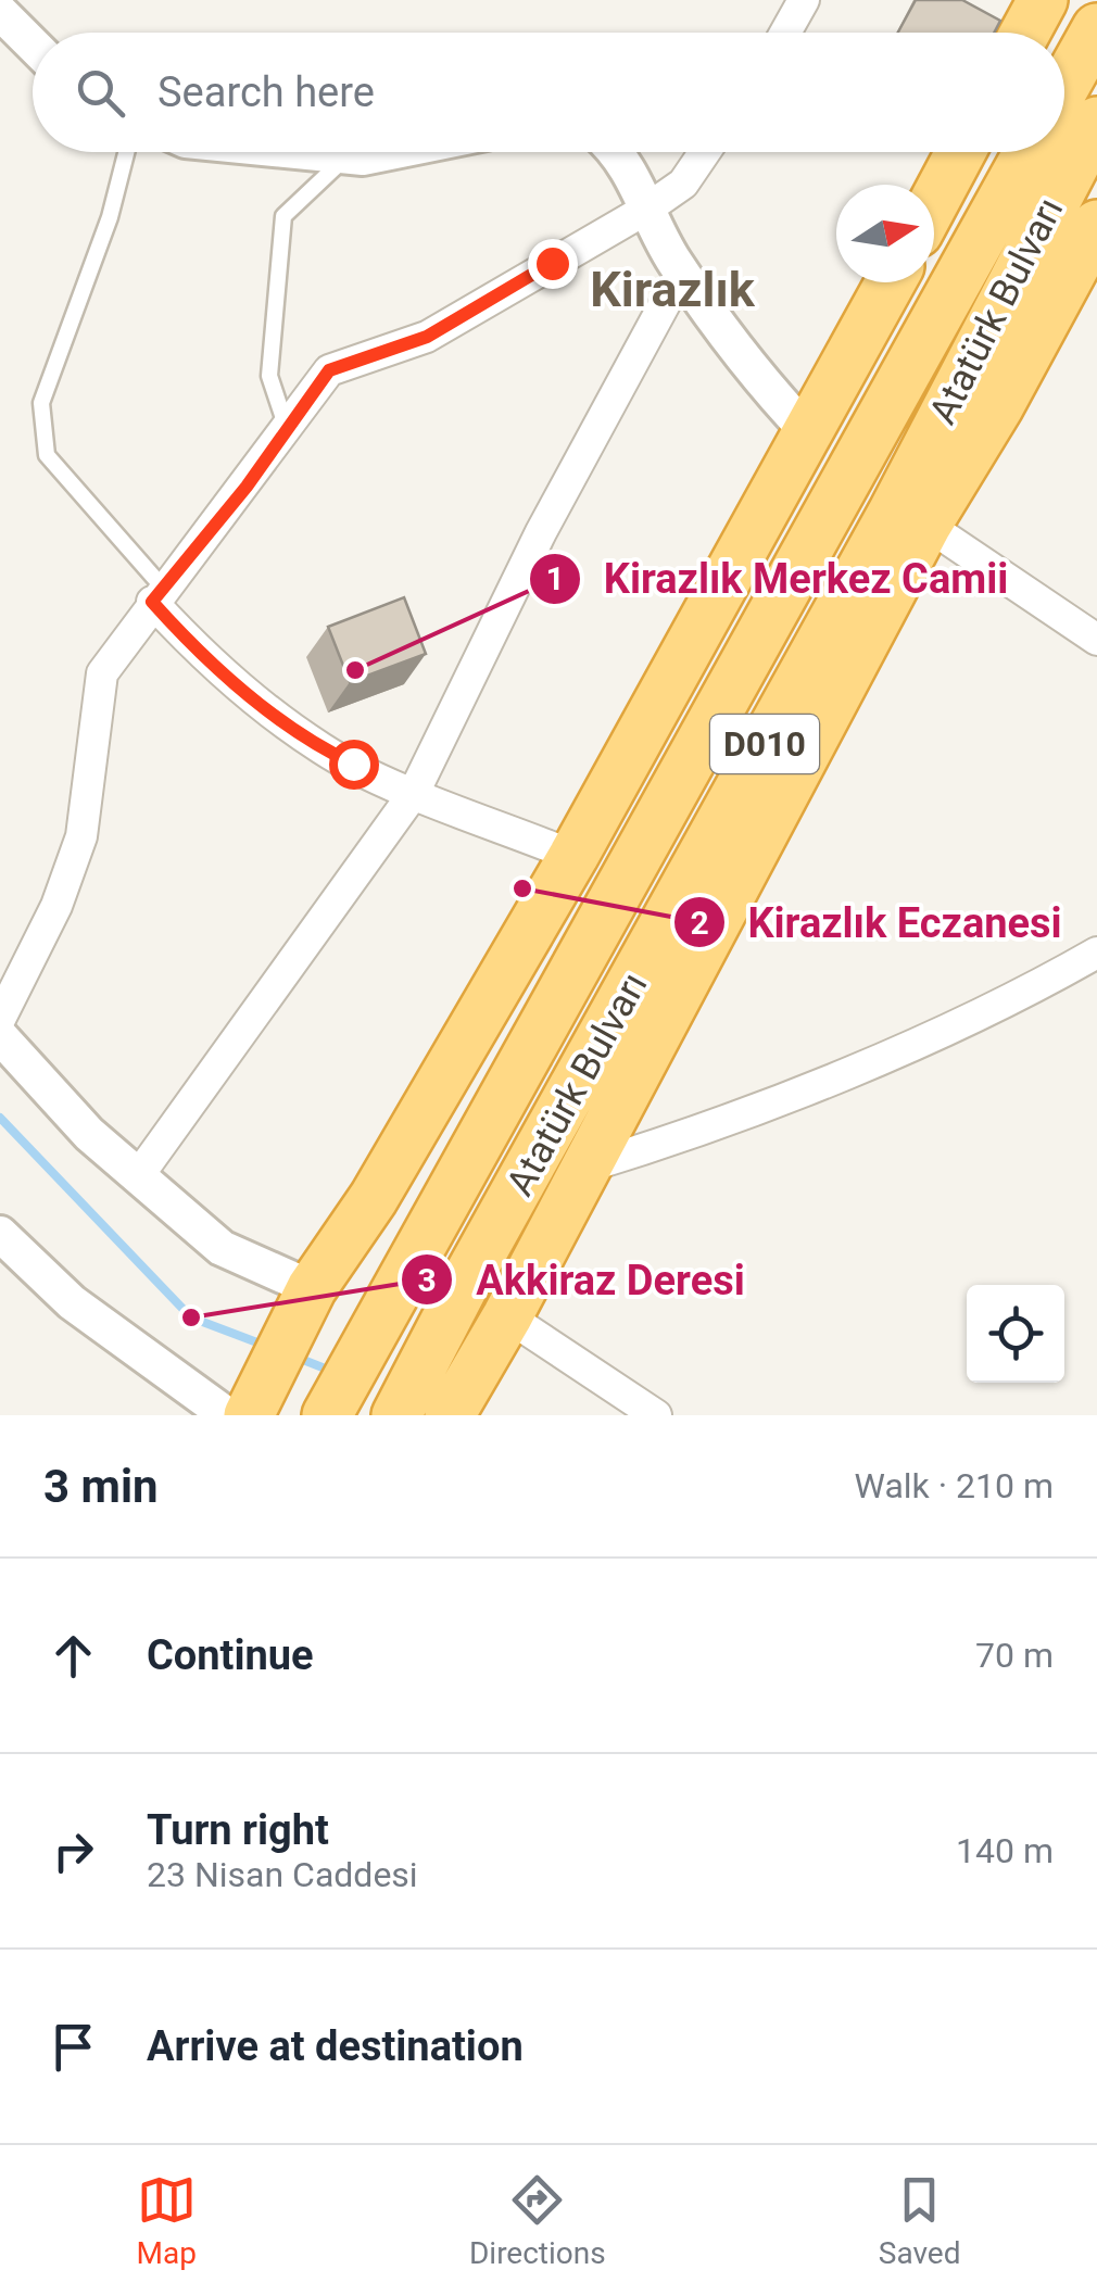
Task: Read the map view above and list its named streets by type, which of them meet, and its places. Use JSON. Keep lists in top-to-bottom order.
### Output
{
  "streets": {
    "highway": ["Atatürk Bulvarı", "D010"]
  },
  "districts": ["Kirazlık"],
  "places": ["Kirazlık Merkez Camii", "Kirazlık Eczanesi", "Akkiraz Deresi"],
  "north": "right",
  "page": {
    "search": "Search here",
    "heading": ["3 min", "Walk · 210 m"],
    "list": [
      ["Continue", "70 m"],
      ["Turn right", "23 Nisan Caddesi", "140 m"],
      "Arrive at destination"
    ],
    "nav": ["Map", "Directions", "Saved"]
  }
}
